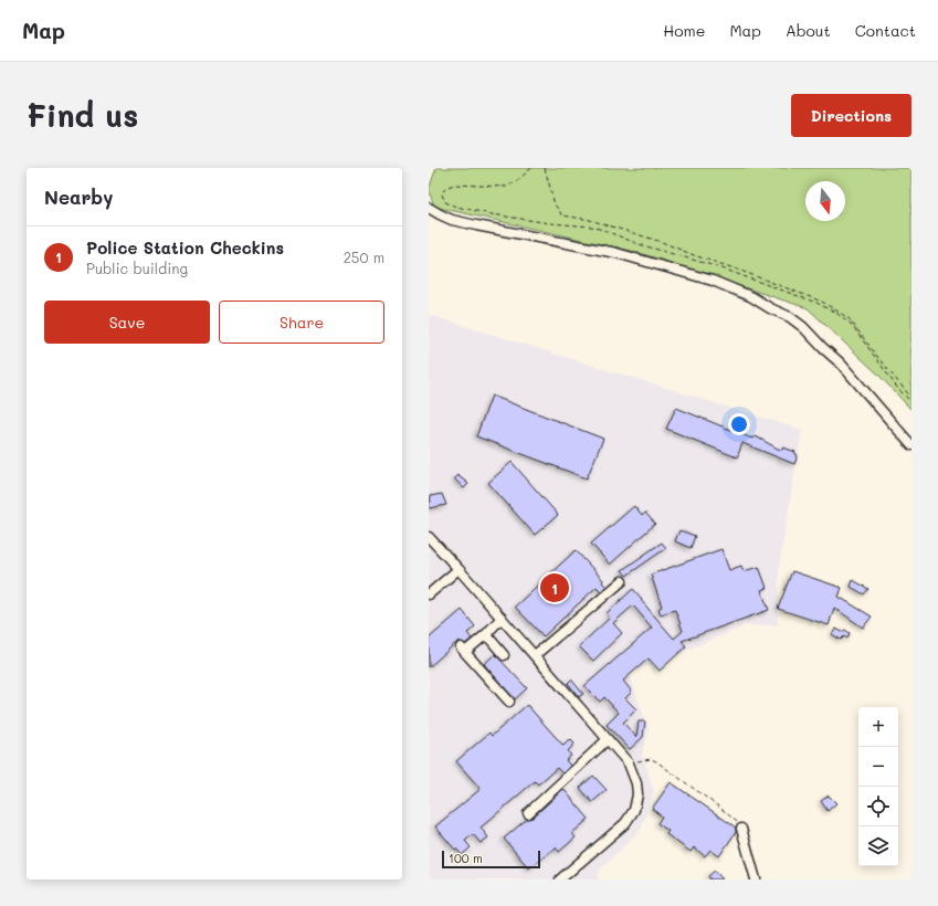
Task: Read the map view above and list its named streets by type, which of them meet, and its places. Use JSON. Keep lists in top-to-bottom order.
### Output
{
  "scale_bar": "100 m",
  "north": "bottom",
  "page": {
    "header": "Map",
    "nav": [
      "Home",
      "Map",
      "About",
      "Contact"
    ],
    "buttons": [
      "Directions",
      ["Save", "Share"]
    ],
    "title": "Find us",
    "heading": "Nearby",
    "list": [
      {
        "mark": "1",
        "name": "Police Station Checkins",
        "note": "Public building",
        "value": "250 m"
      }
    ],
    "pins": "1",
    "map_buttons": ["+", "−"],
    "scale": "100 m"
  }
}
